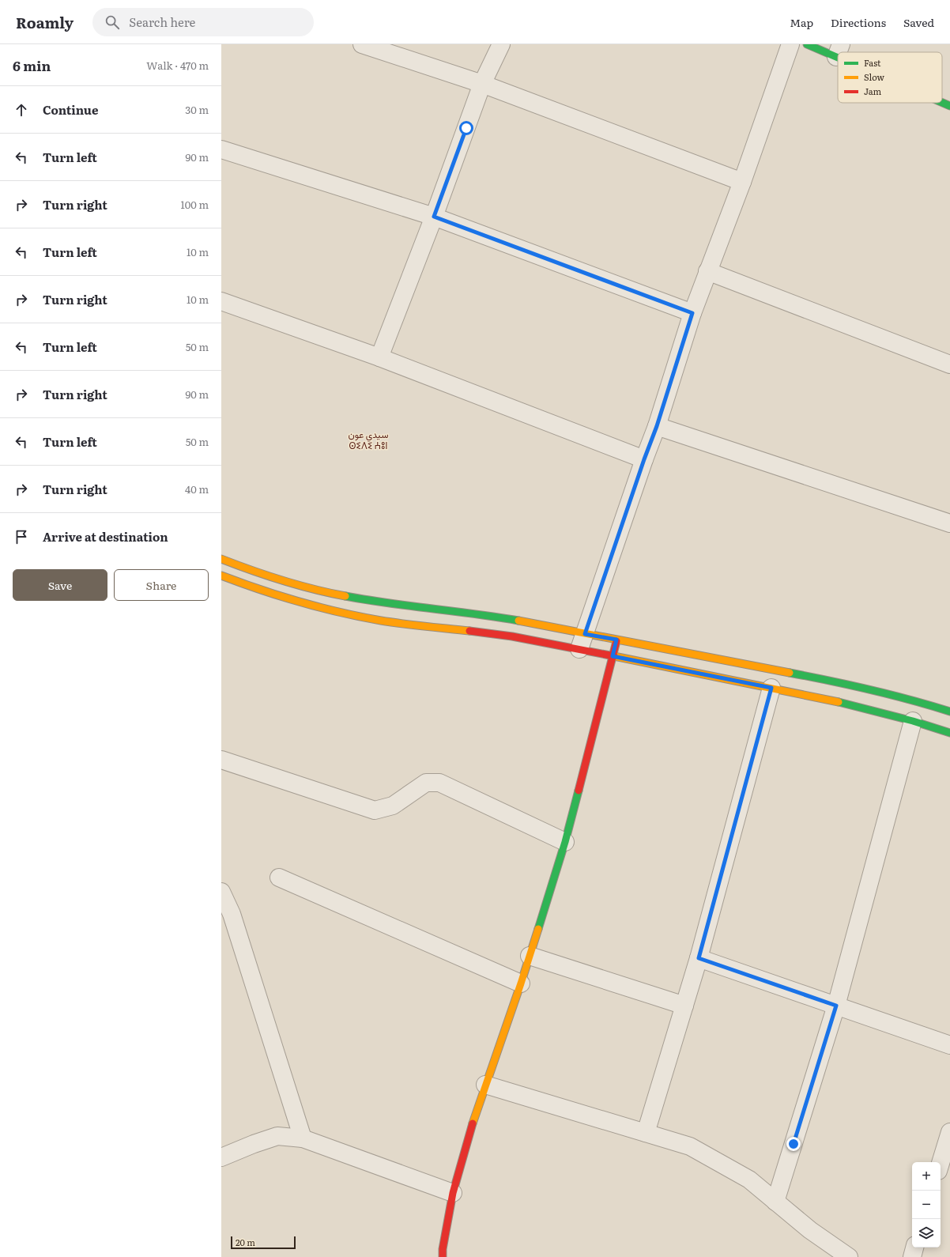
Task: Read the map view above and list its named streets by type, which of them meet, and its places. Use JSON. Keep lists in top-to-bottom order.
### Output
{
  "districts": ["سيدي عون ⵙⵉⴷⵉ ⵄⵓⵏ"],
  "legend": ["Fast", "Slow", "Jam"],
  "scale_bar": "20 m",
  "page": {
    "header": "Roamly",
    "search": "Search here",
    "nav": ["Map", "Directions", "Saved"],
    "heading": ["6 min", "Walk · 470 m"],
    "list": [
      ["Continue", "30 m"],
      ["Turn left", "90 m"],
      ["Turn right", "100 m"],
      ["Turn left", "10 m"],
      ["Turn right", "10 m"],
      ["Turn left", "50 m"],
      ["Turn right", "90 m"],
      ["Turn left", "50 m"],
      ["Turn right", "40 m"],
      "Arrive at destination"
    ],
    "buttons": ["Save", "Share"],
    "map_buttons": ["+", "−"],
    "scale": "20 m"
  }
}
